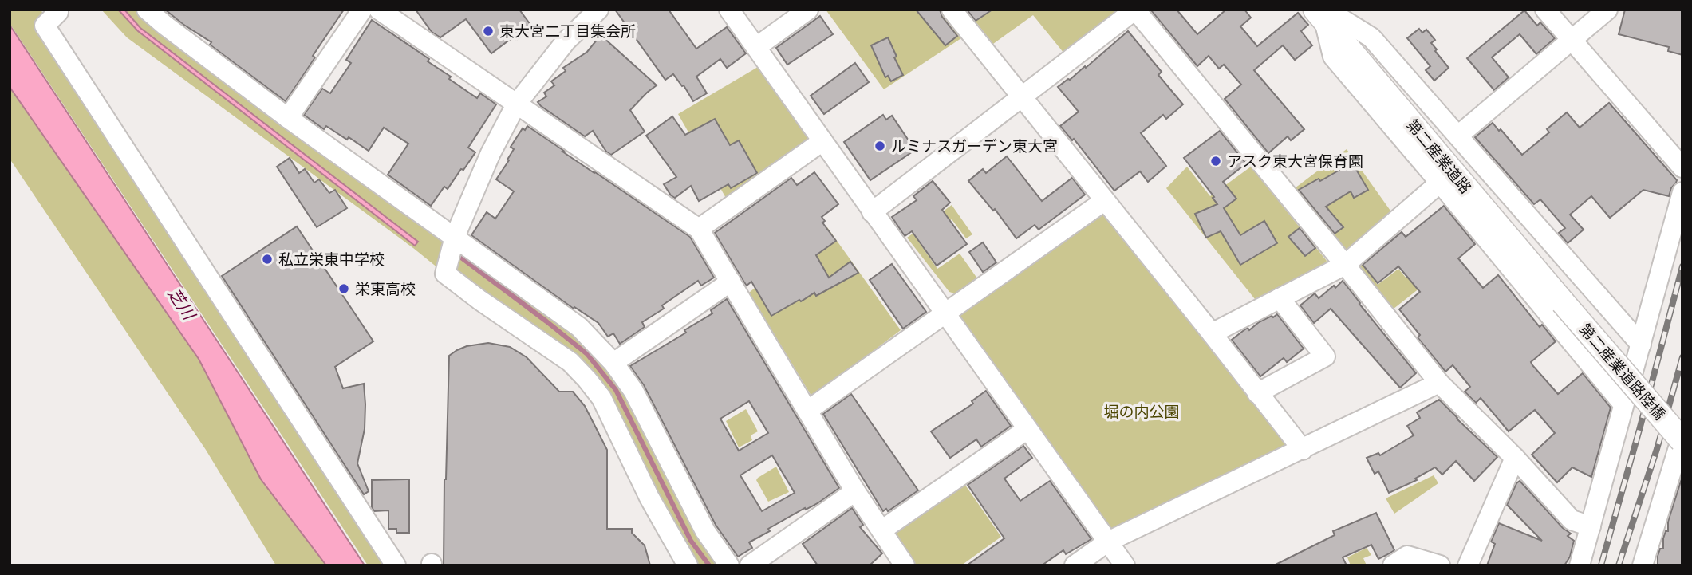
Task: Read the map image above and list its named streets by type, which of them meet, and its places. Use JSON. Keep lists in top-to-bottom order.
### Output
{
  "streets": {
    "main road": ["第二産業道路", "第二産業道路陸橋"]
  },
  "crossings": [
    ["第二産業道路", "第二産業道路陸橋"]
  ],
  "water": ["芝川"],
  "parks": ["堀の内公園"],
  "places": [
    "東大宮二丁目集会所",
    "ルミナスガーデン東大宮",
    "アスク東大宮保育園",
    "私立栄東中学校",
    "栄東高校"
  ]
}
